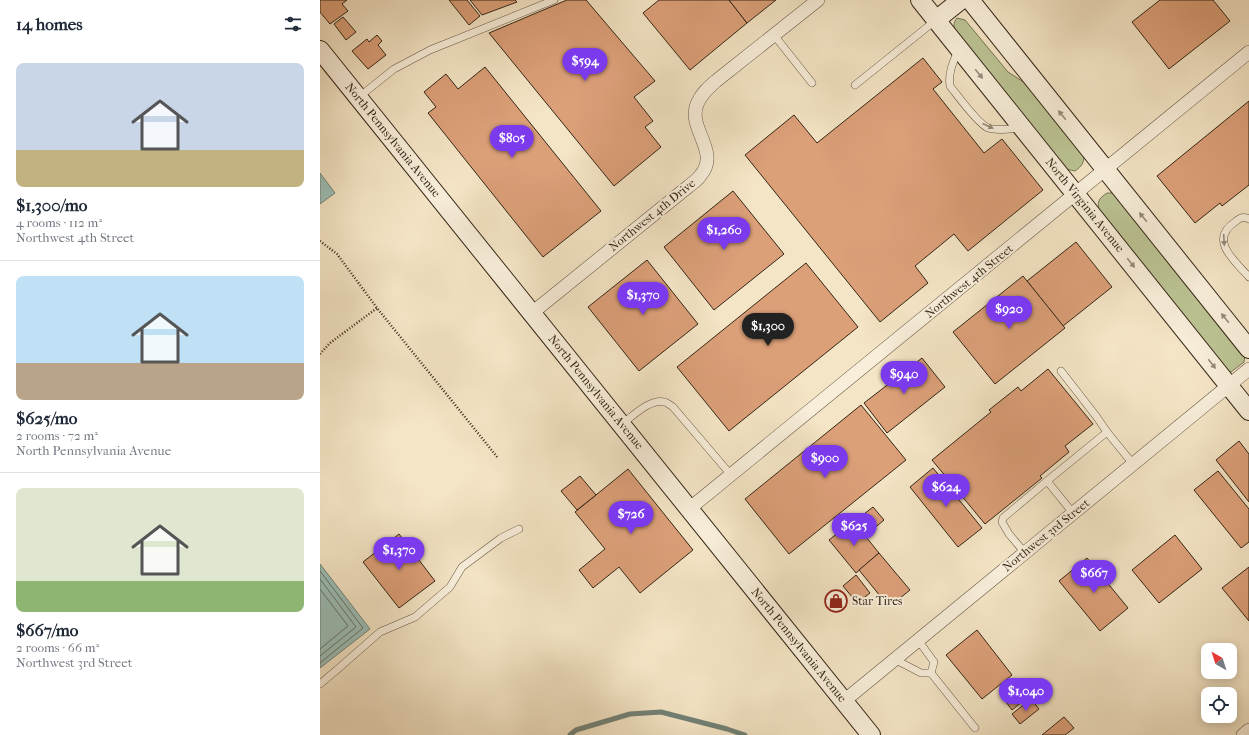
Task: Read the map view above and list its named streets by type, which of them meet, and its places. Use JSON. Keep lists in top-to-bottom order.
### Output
{
  "streets": {
    "main road": ["North Pennsylvania Avenue", "North Virginia Avenue"],
    "street": ["Northwest 4th Drive", "Northwest 4th Street", "Northwest 3rd Street"]
  },
  "crossings": [
    ["North Pennsylvania Avenue", "Northwest 4th Drive"],
    ["North Pennsylvania Avenue", "Northwest 4th Street"],
    ["North Pennsylvania Avenue", "Northwest 3rd Street"],
    ["North Virginia Avenue", "Northwest 4th Street"],
    ["North Virginia Avenue", "Northwest 3rd Street"]
  ],
  "places": {
    "shop": ["Star Tires"]
  },
  "north": "top left",
  "page": {
    "heading": "14 homes",
    "list": [
      {
        "name": "$1,300/mo",
        "note": "4 rooms · 112 m² · Northwest 4th Street"
      },
      {
        "name": "$625/mo",
        "note": "2 rooms · 72 m² · North Pennsylvania Avenue"
      },
      {
        "name": "$667/mo",
        "note": "2 rooms · 66 m² · Northwest 3rd Street"
      }
    ],
    "price": [
      "$594",
      "$805",
      "$1,260",
      "$1,370",
      "$920",
      "$1,300",
      "$940",
      "$900",
      "$624",
      "$726",
      "$625",
      "$1,370",
      "$667",
      "$1,040"
    ]
  }
}
